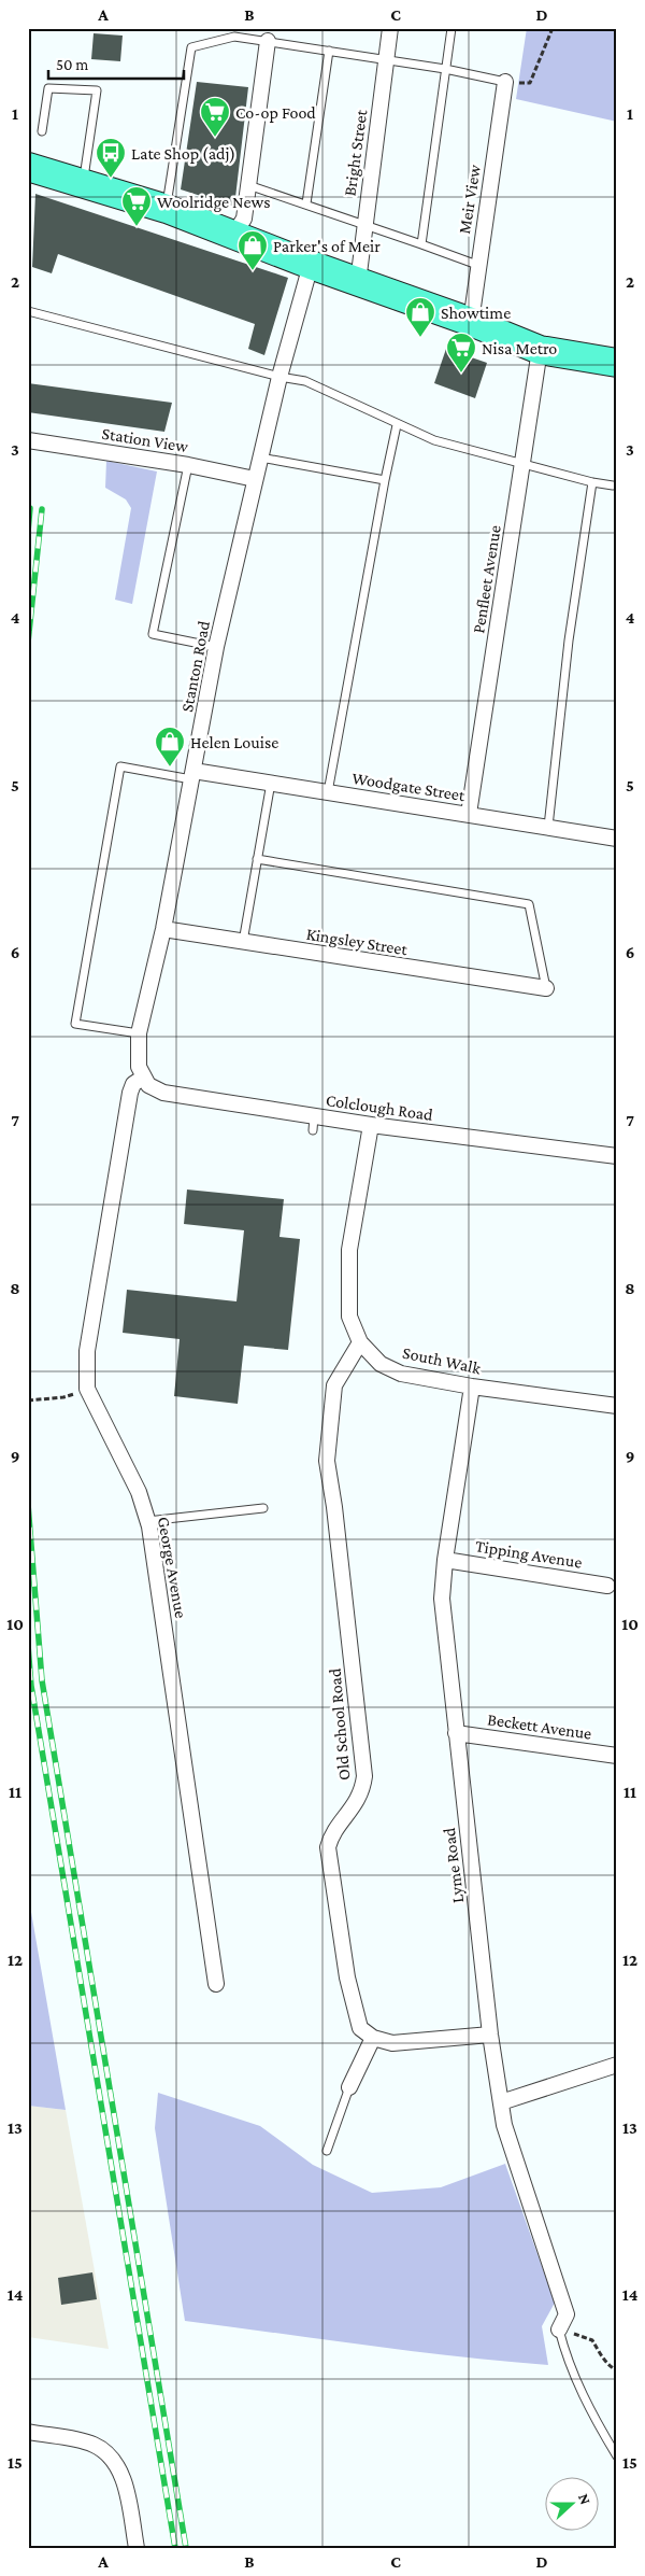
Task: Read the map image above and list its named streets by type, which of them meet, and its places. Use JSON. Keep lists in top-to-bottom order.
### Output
{
  "streets": {
    "street": [
      "Bright Street",
      "Meir View",
      "Station View",
      "Penfleet Avenue",
      "Stanton Road",
      "Woodgate Street",
      "Kingsley Street",
      "Colclough Road",
      "South Walk",
      "Tipping Avenue",
      "George Avenue",
      "Old School Road",
      "Beckett Avenue",
      "Lyme Road"
    ]
  },
  "crossings": [
    ["Station View", "Stanton Road"],
    ["Penfleet Avenue", "Woodgate Street"],
    ["Stanton Road", "Woodgate Street"],
    ["Stanton Road", "Kingsley Street"],
    ["Stanton Road", "Colclough Road"],
    ["Stanton Road", "George Avenue"],
    ["Colclough Road", "South Walk"],
    ["Colclough Road", "George Avenue"],
    ["South Walk", "Old School Road"],
    ["South Walk", "Lyme Road"],
    ["Tipping Avenue", "Lyme Road"],
    ["Beckett Avenue", "Lyme Road"]
  ],
  "places": {
    "supermarket": ["Co-op Food", "Woolridge News", "Nisa Metro"],
    "bus stop": ["Late Shop (adj)"],
    "shop": ["Parker's of Meir", "Showtime", "Helen Louise"]
  },
  "scale_bar": "50 m",
  "north": "right",
  "grid": {
    "columns": [
      "A",
      "B",
      "C",
      "D"
    ],
    "rows": [
      "1",
      "2",
      "3",
      "4",
      "5",
      "6",
      "7",
      "8",
      "9",
      "10",
      "11",
      "12",
      "13",
      "14",
      "15"
    ]
  }
}
